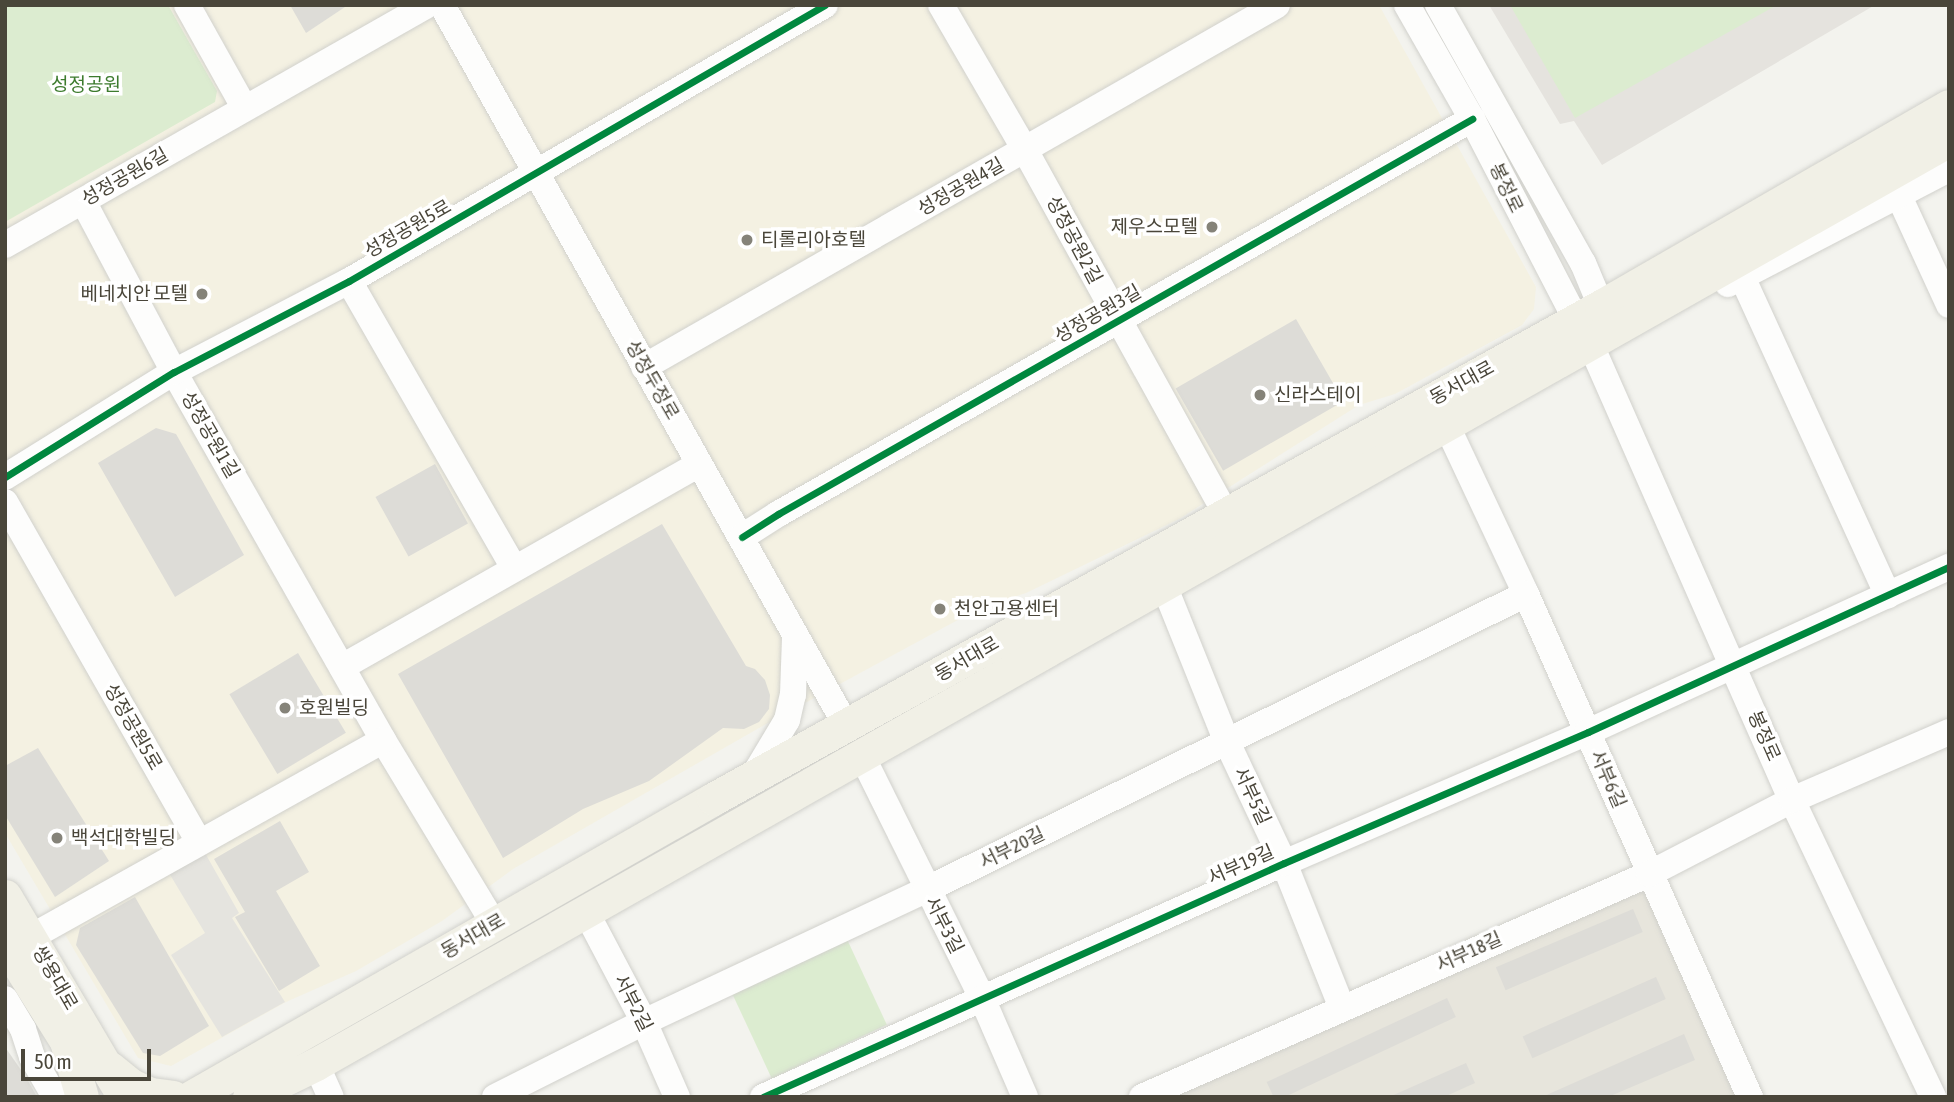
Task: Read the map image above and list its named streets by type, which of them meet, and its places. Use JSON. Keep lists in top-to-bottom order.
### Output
{
  "streets": {
    "main road": ["동서대로", "쌍용대로"],
    "street": [
      "성정공원6길",
      "성정공원4길",
      "봉정로",
      "성정공원5로",
      "성정공원2길",
      "성정공원3길",
      "성정두정로",
      "성정공원1길",
      "서부6길",
      "서부5길",
      "서부20길",
      "서부19길",
      "서부3길",
      "서부18길",
      "서부2길"
    ]
  },
  "crossings": [
    ["성정공원6길", "성정공원1길"],
    ["성정공원4길", "성정공원2길"],
    ["성정공원4길", "성정두정로"],
    ["봉정로", "성정공원3길"],
    ["봉정로", "동서대로"],
    ["봉정로", "서부19길"],
    ["봉정로", "서부18길"],
    ["성정공원5로", "성정두정로"],
    ["성정공원5로", "성정공원1길"],
    ["성정공원2길", "성정공원3길"],
    ["성정공원2길", "동서대로"],
    ["성정공원3길", "성정두정로"],
    ["성정두정로", "동서대로"],
    ["성정두정로", "서부3길"],
    ["동서대로", "성정공원1길"],
    ["동서대로", "서부6길"],
    ["동서대로", "서부5길"],
    ["동서대로", "서부3길"],
    ["동서대로", "서부2길"],
    ["서부6길", "서부20길"],
    ["서부6길", "서부19길"],
    ["서부6길", "서부18길"],
    ["서부5길", "서부20길"],
    ["서부5길", "서부19길"],
    ["서부5길", "서부18길"],
    ["서부20길", "서부3길"],
    ["서부20길", "서부2길"],
    ["서부19길", "서부3길"]
  ],
  "parks": ["성정공원"],
  "places": [
    "제우스모텔",
    "티롤리아호텔",
    "베네치안 모텔",
    "신라스테이",
    "천안고용센터",
    "호원빌딩",
    "백석대학빌딩"
  ],
  "scale_bar": "50 m"
}
